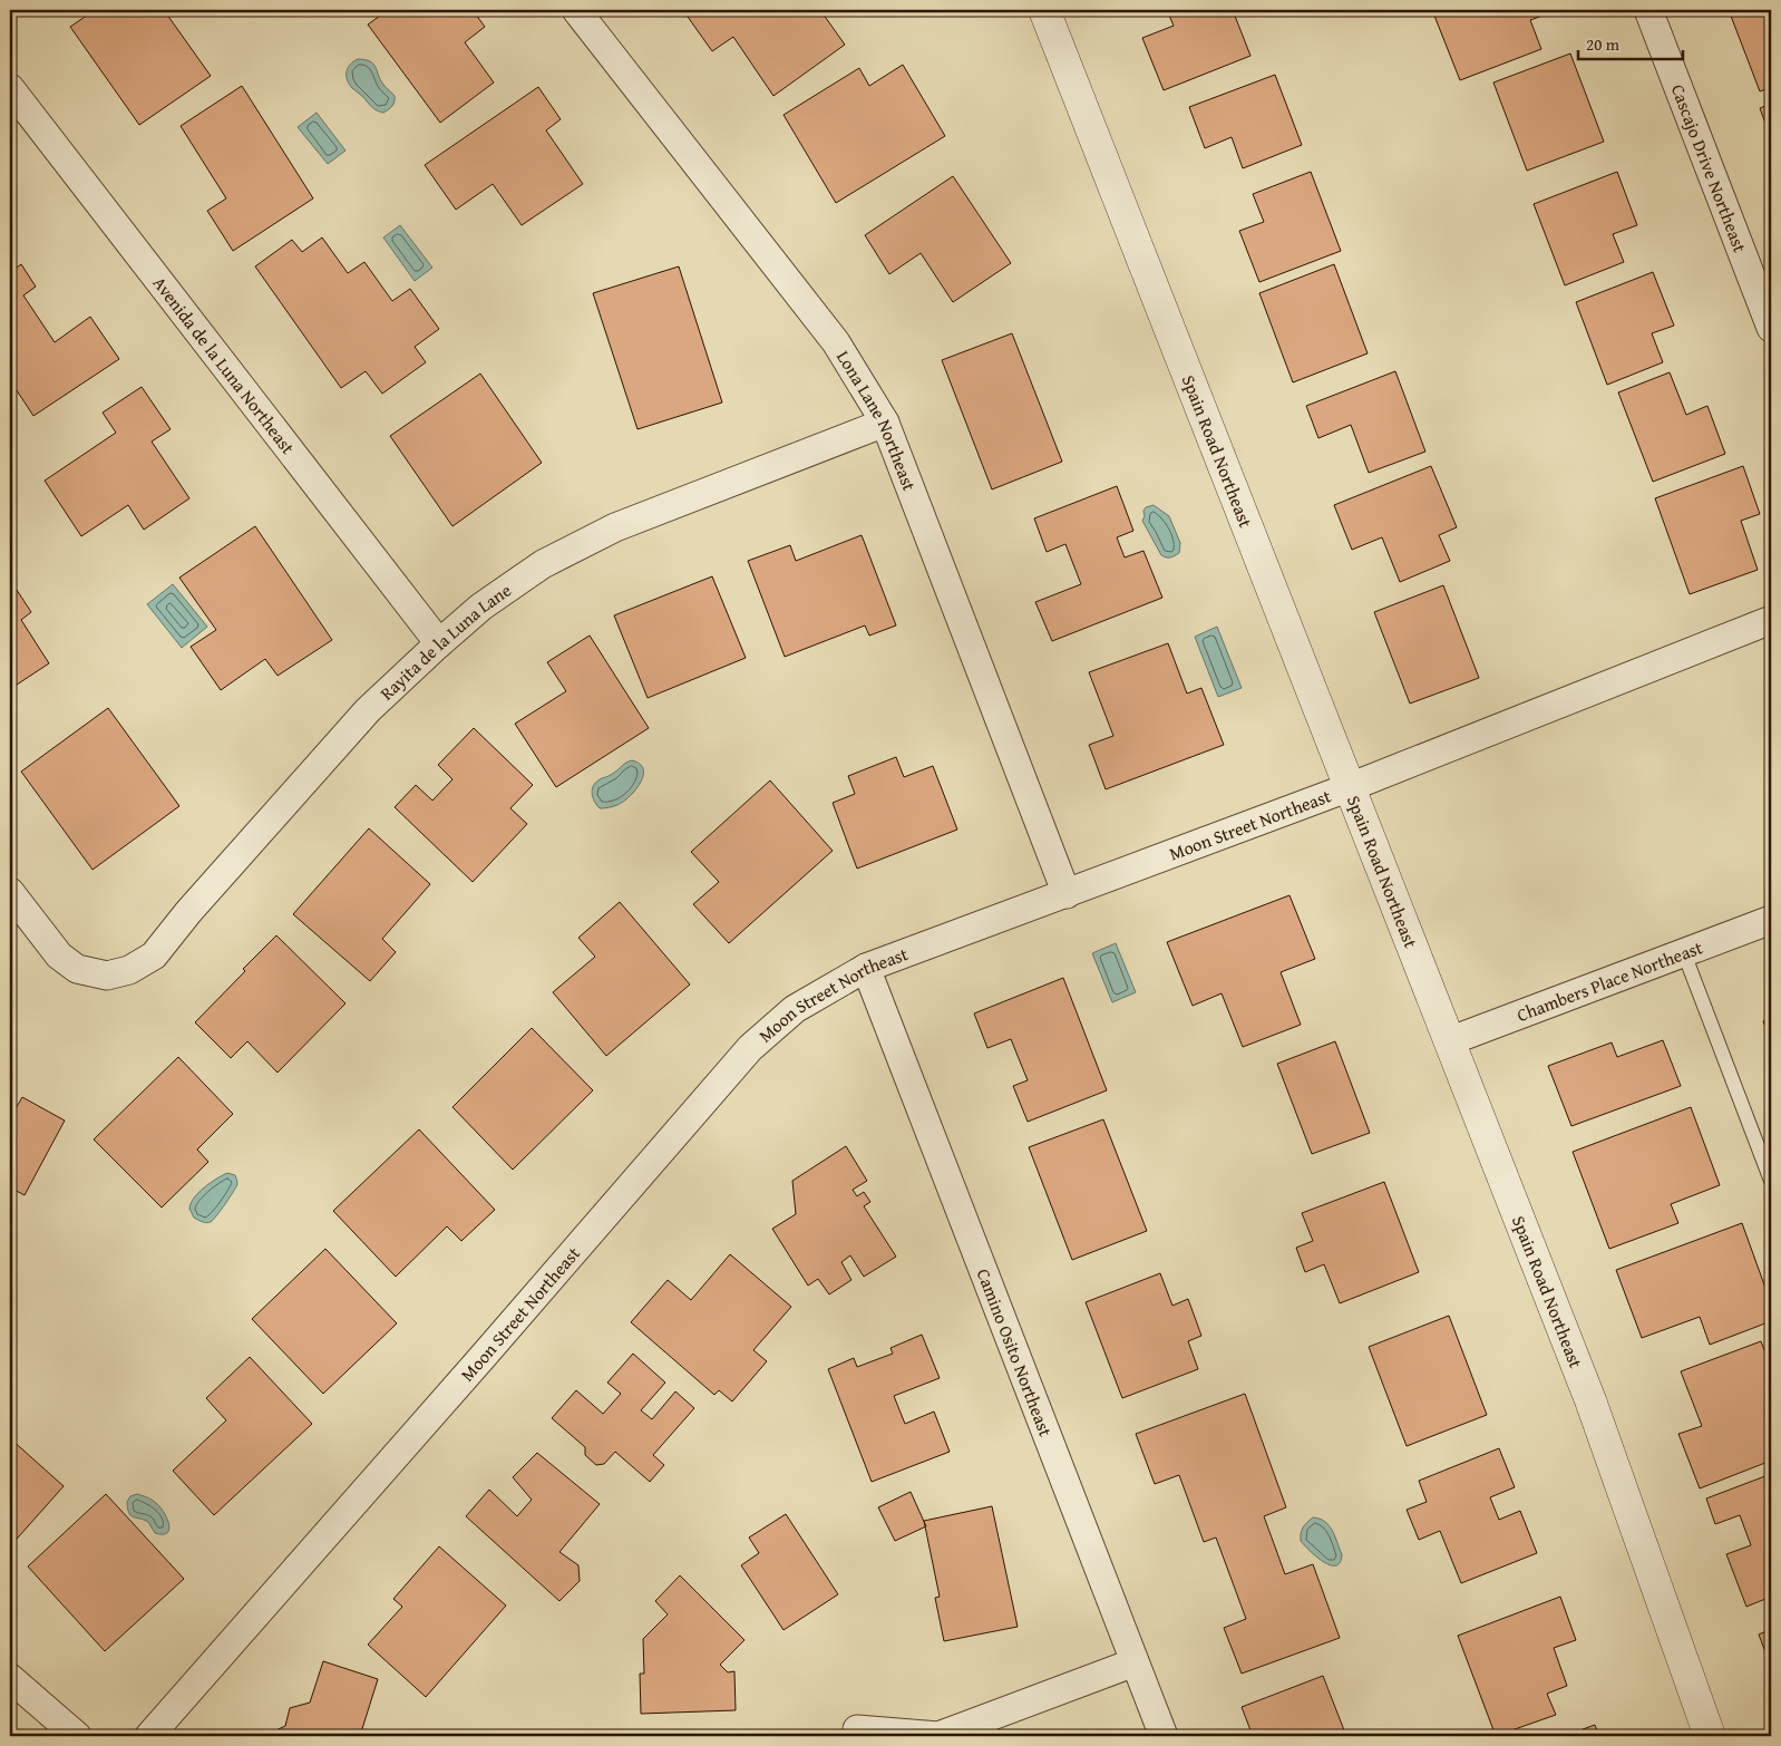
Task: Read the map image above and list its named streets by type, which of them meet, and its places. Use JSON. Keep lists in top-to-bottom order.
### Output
{
  "streets": {
    "street": [
      "Cascajo Drive Northeast",
      "Avenida de la Luna Northeast",
      "Lona Lane Northeast",
      "Spain Road Northeast",
      "Rayita de la Luna Lane",
      "Moon Street Northeast",
      "Chambers Place Northeast",
      "Camino Osito Northeast"
    ]
  },
  "crossings": [
    ["Avenida de la Luna Northeast", "Rayita de la Luna Lane"],
    ["Lona Lane Northeast", "Rayita de la Luna Lane"],
    ["Lona Lane Northeast", "Moon Street Northeast"],
    ["Spain Road Northeast", "Moon Street Northeast"],
    ["Spain Road Northeast", "Chambers Place Northeast"],
    ["Moon Street Northeast", "Camino Osito Northeast"]
  ],
  "scale_bar": "20 m"
}
